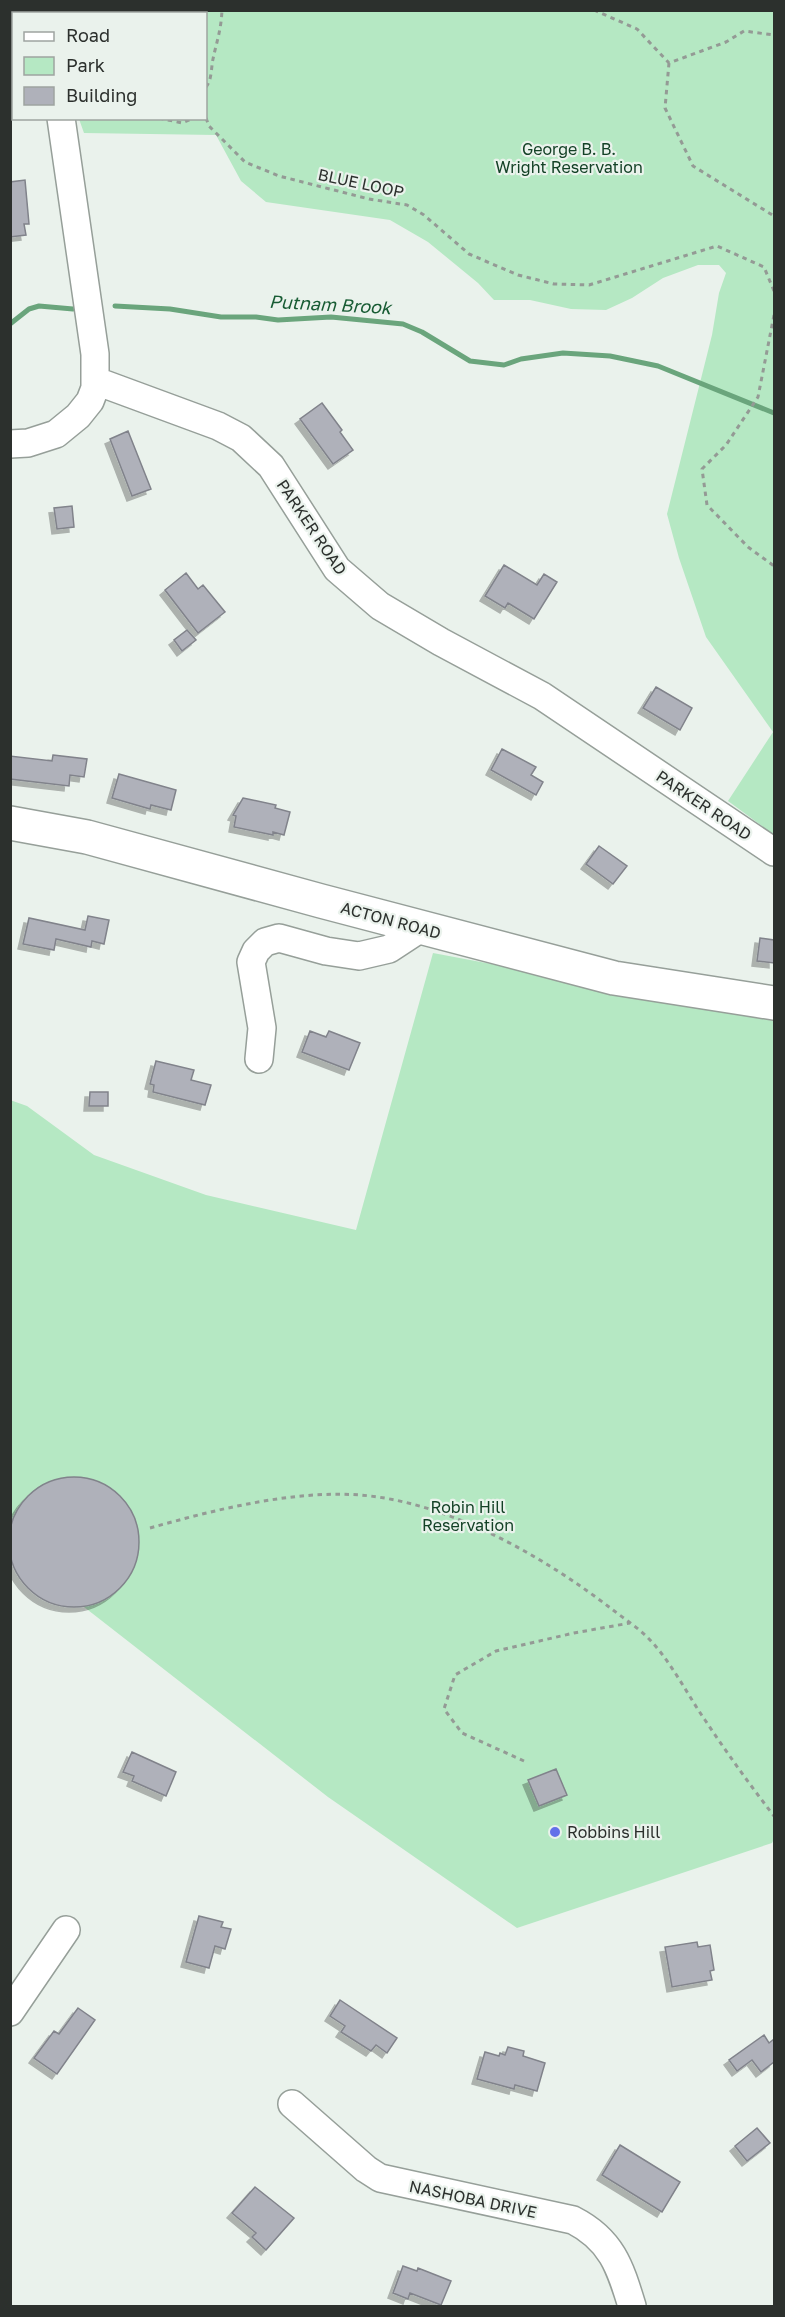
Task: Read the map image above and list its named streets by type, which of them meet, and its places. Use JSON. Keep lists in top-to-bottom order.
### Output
{
  "streets": {
    "main road": ["ACTON ROAD"],
    "street": ["PARKER ROAD", "NASHOBA DRIVE"],
    "path": ["BLUE LOOP"]
  },
  "water": ["Putnam Brook"],
  "parks": ["George B. B. Wright Reservation", "Robin Hill Reservation"],
  "places": ["Robbins Hill"],
  "legend": ["Road", "Park", "Building"]
}
